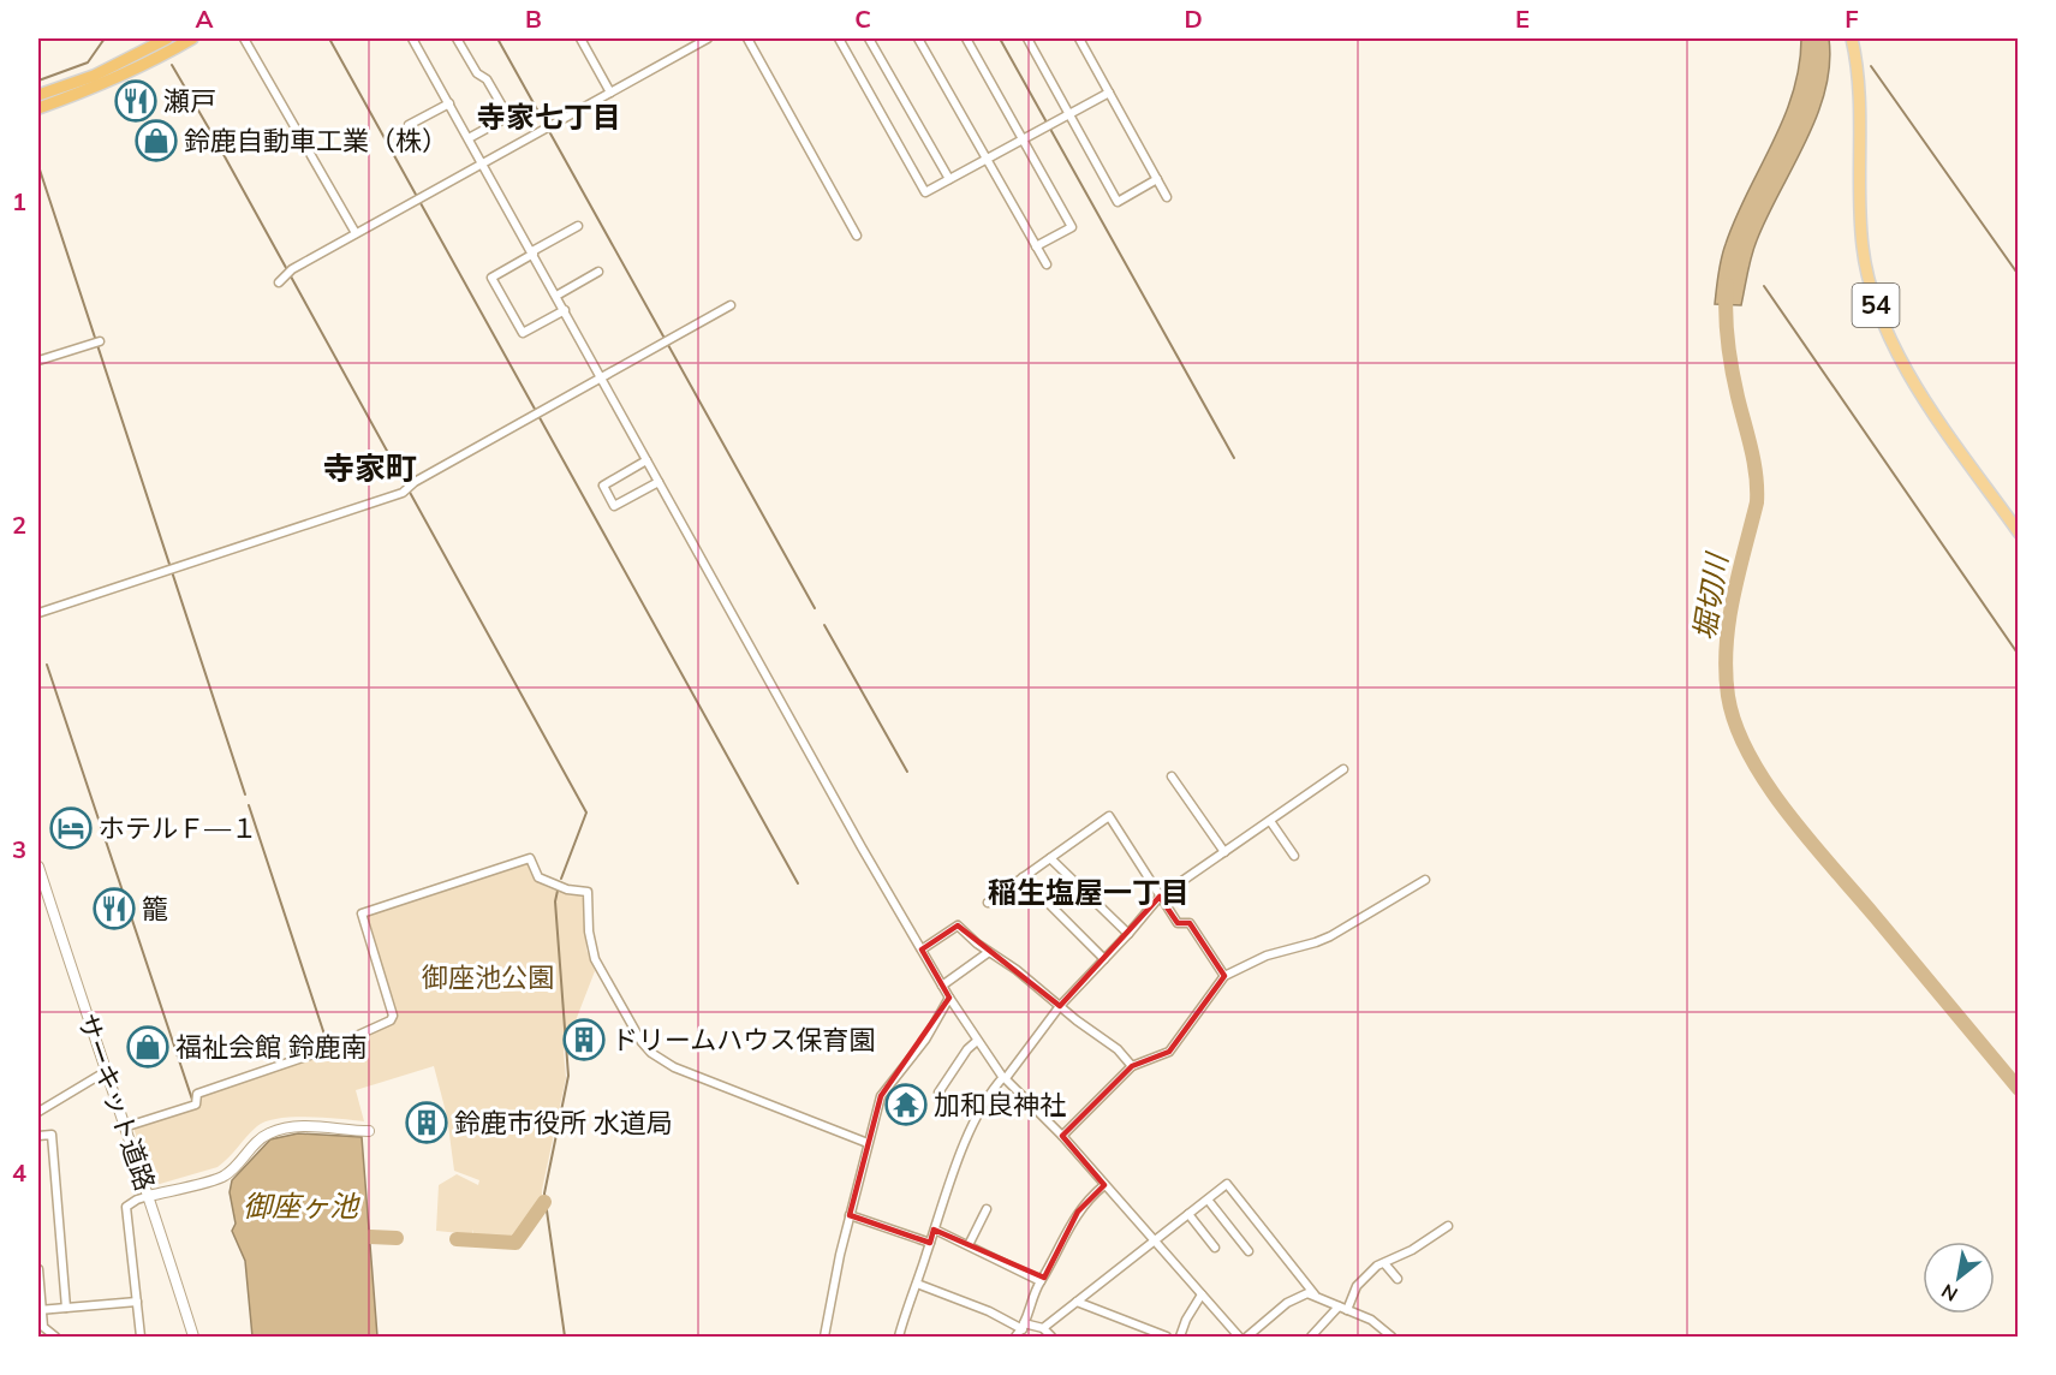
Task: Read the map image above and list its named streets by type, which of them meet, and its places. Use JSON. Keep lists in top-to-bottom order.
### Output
{
  "streets": {
    "main road": ["54"],
    "street": ["サーキット道路"]
  },
  "districts": ["寺家七丁目", "寺家町", "稲生塩屋一丁目"],
  "water": ["堀切川", "御座ヶ池"],
  "parks": ["御座池公園"],
  "places": {
    "restaurant": ["瀬戸", "籠"],
    "shop": ["鈴鹿自動車工業（株）", "福祉会館 鈴鹿南"],
    "hotel": ["ホテルＦ―１"],
    "building": ["ドリームハウス保育園", "鈴鹿市役所 水道局"],
    "temple": ["加和良神社"]
  },
  "north": "bottom left",
  "grid": {
    "columns": [
      "A",
      "B",
      "C",
      "D",
      "E",
      "F"
    ],
    "rows": [
      "1",
      "2",
      "3",
      "4"
    ]
  }
}
